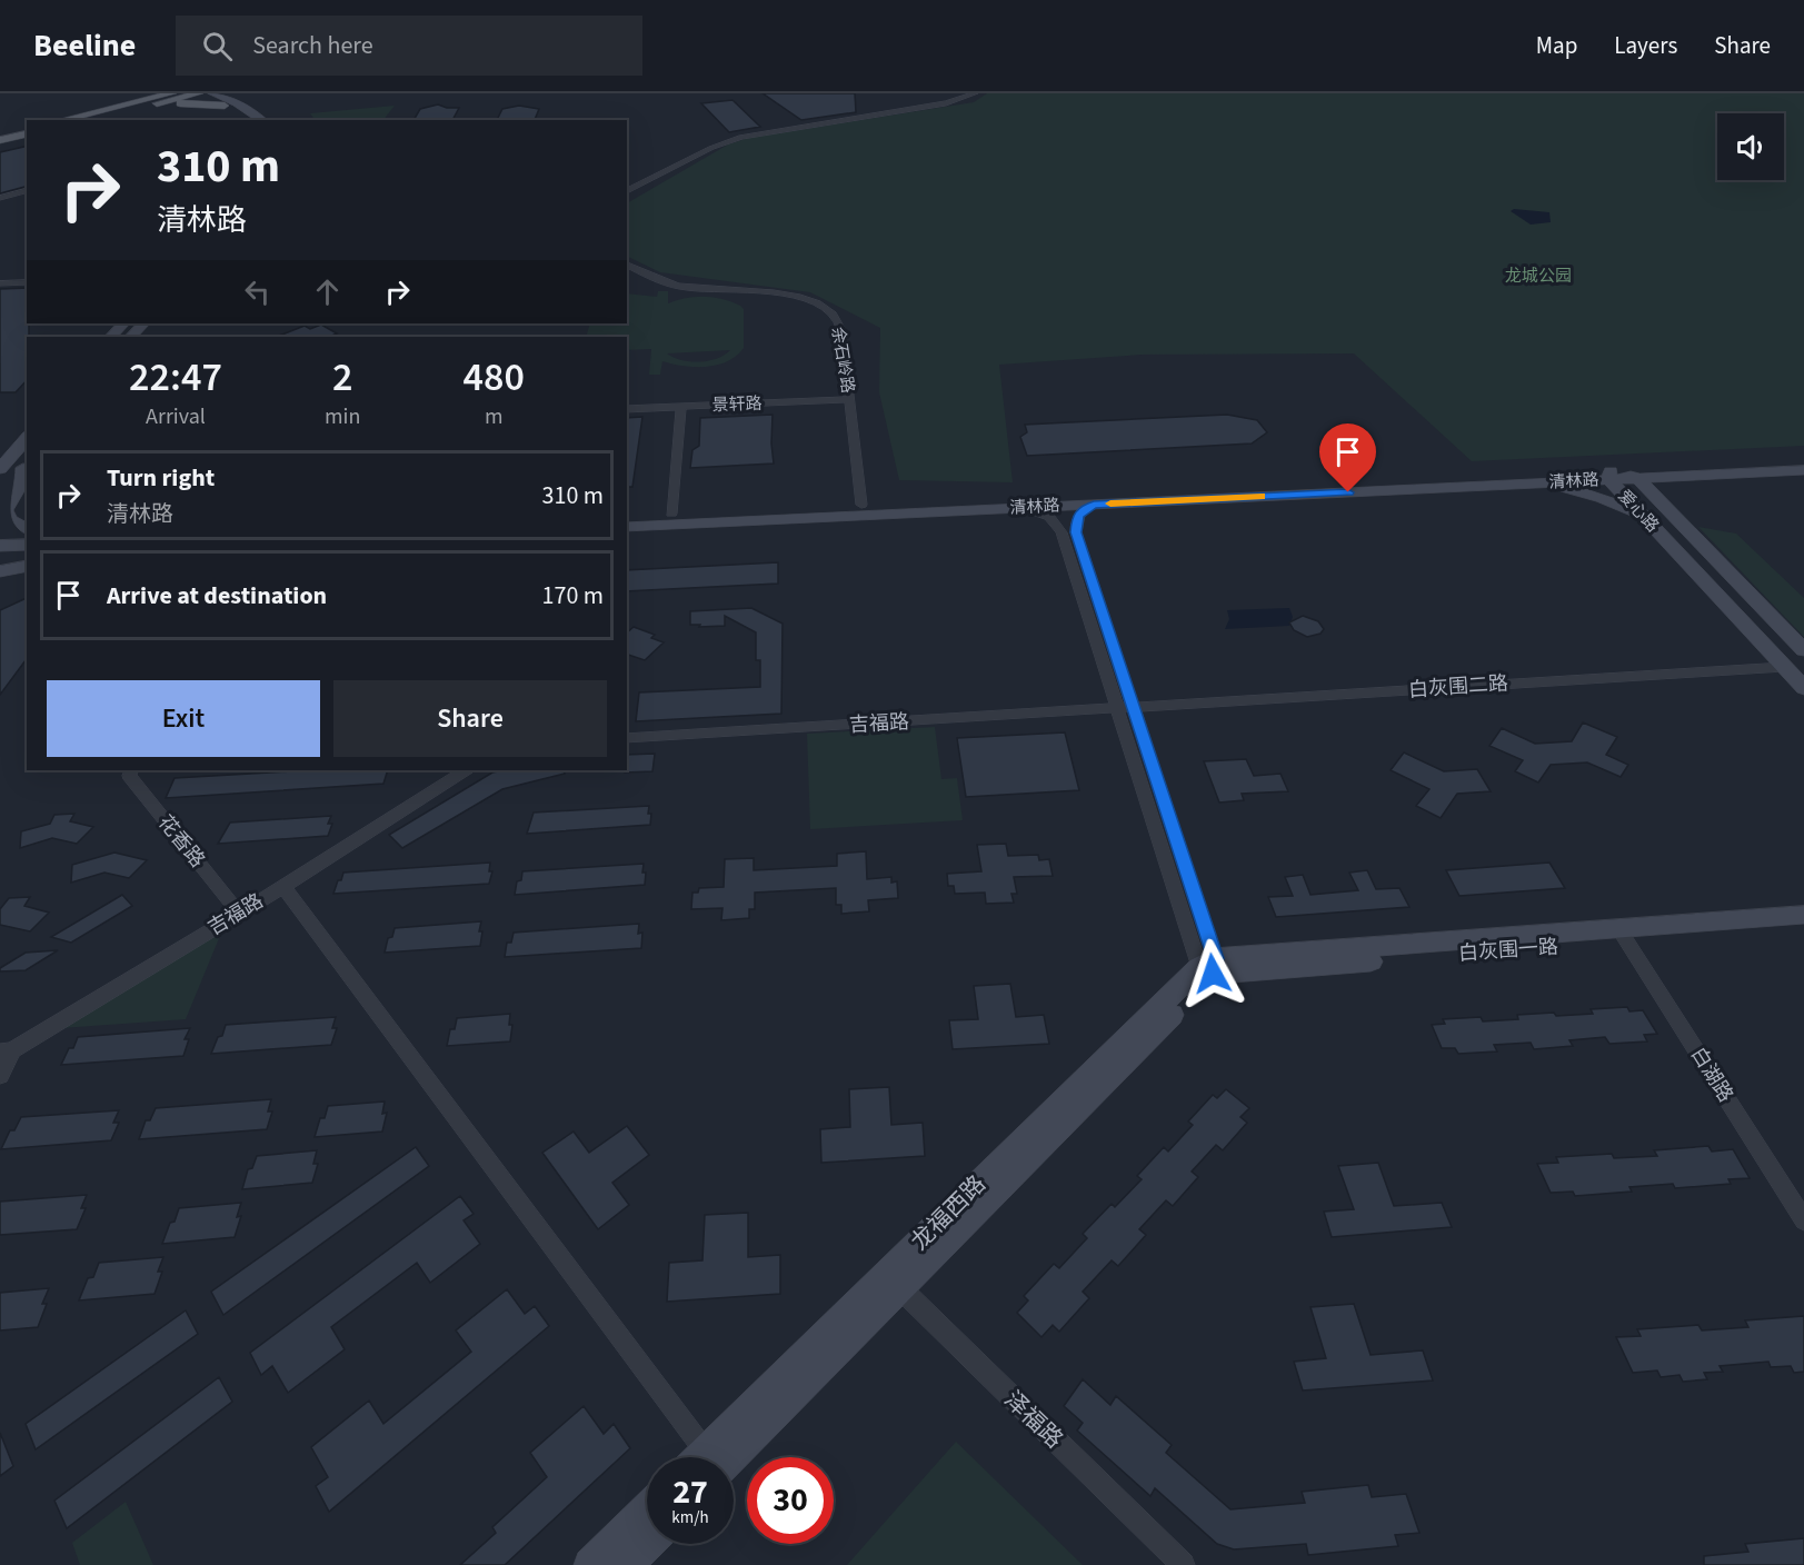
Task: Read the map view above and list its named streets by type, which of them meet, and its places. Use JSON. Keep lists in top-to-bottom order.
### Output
{
  "streets": {
    "main road": [
      "清林路",
      "爱心路",
      "白灰围一路",
      "龙福西路"
    ],
    "street": [
      "余石岭路",
      "景轩路",
      "白灰围二路",
      "吉福路",
      "花香路",
      "白湖路",
      "泽福路"
    ]
  },
  "crossings": [
    ["余石岭路", "景轩路"],
    ["余石岭路", "清林路"],
    ["清林路", "爱心路"],
    ["爱心路", "白灰围二路"],
    ["白灰围二路", "吉福路"],
    ["吉福路", "花香路"],
    ["白灰围一路", "白湖路"],
    ["白灰围一路", "龙福西路"],
    ["龙福西路", "泽福路"]
  ],
  "parks": ["龙城公园"],
  "page": {
    "header": "Beeline",
    "search": "Search here",
    "nav": ["Map", "Layers", "Share"],
    "turn": ["310 m", "清林路"],
    "eta": [
      "22:47",
      "Arrival",
      "2",
      "min",
      "480",
      "m"
    ],
    "list": [
      {
        "name": "Turn right",
        "note": "清林路",
        "value": "310 m"
      },
      {
        "name": "Arrive at destination",
        "value": "170 m"
      }
    ],
    "buttons": ["Exit", "Share"],
    "speed": "27 km/h",
    "limit": "30"
  }
}
